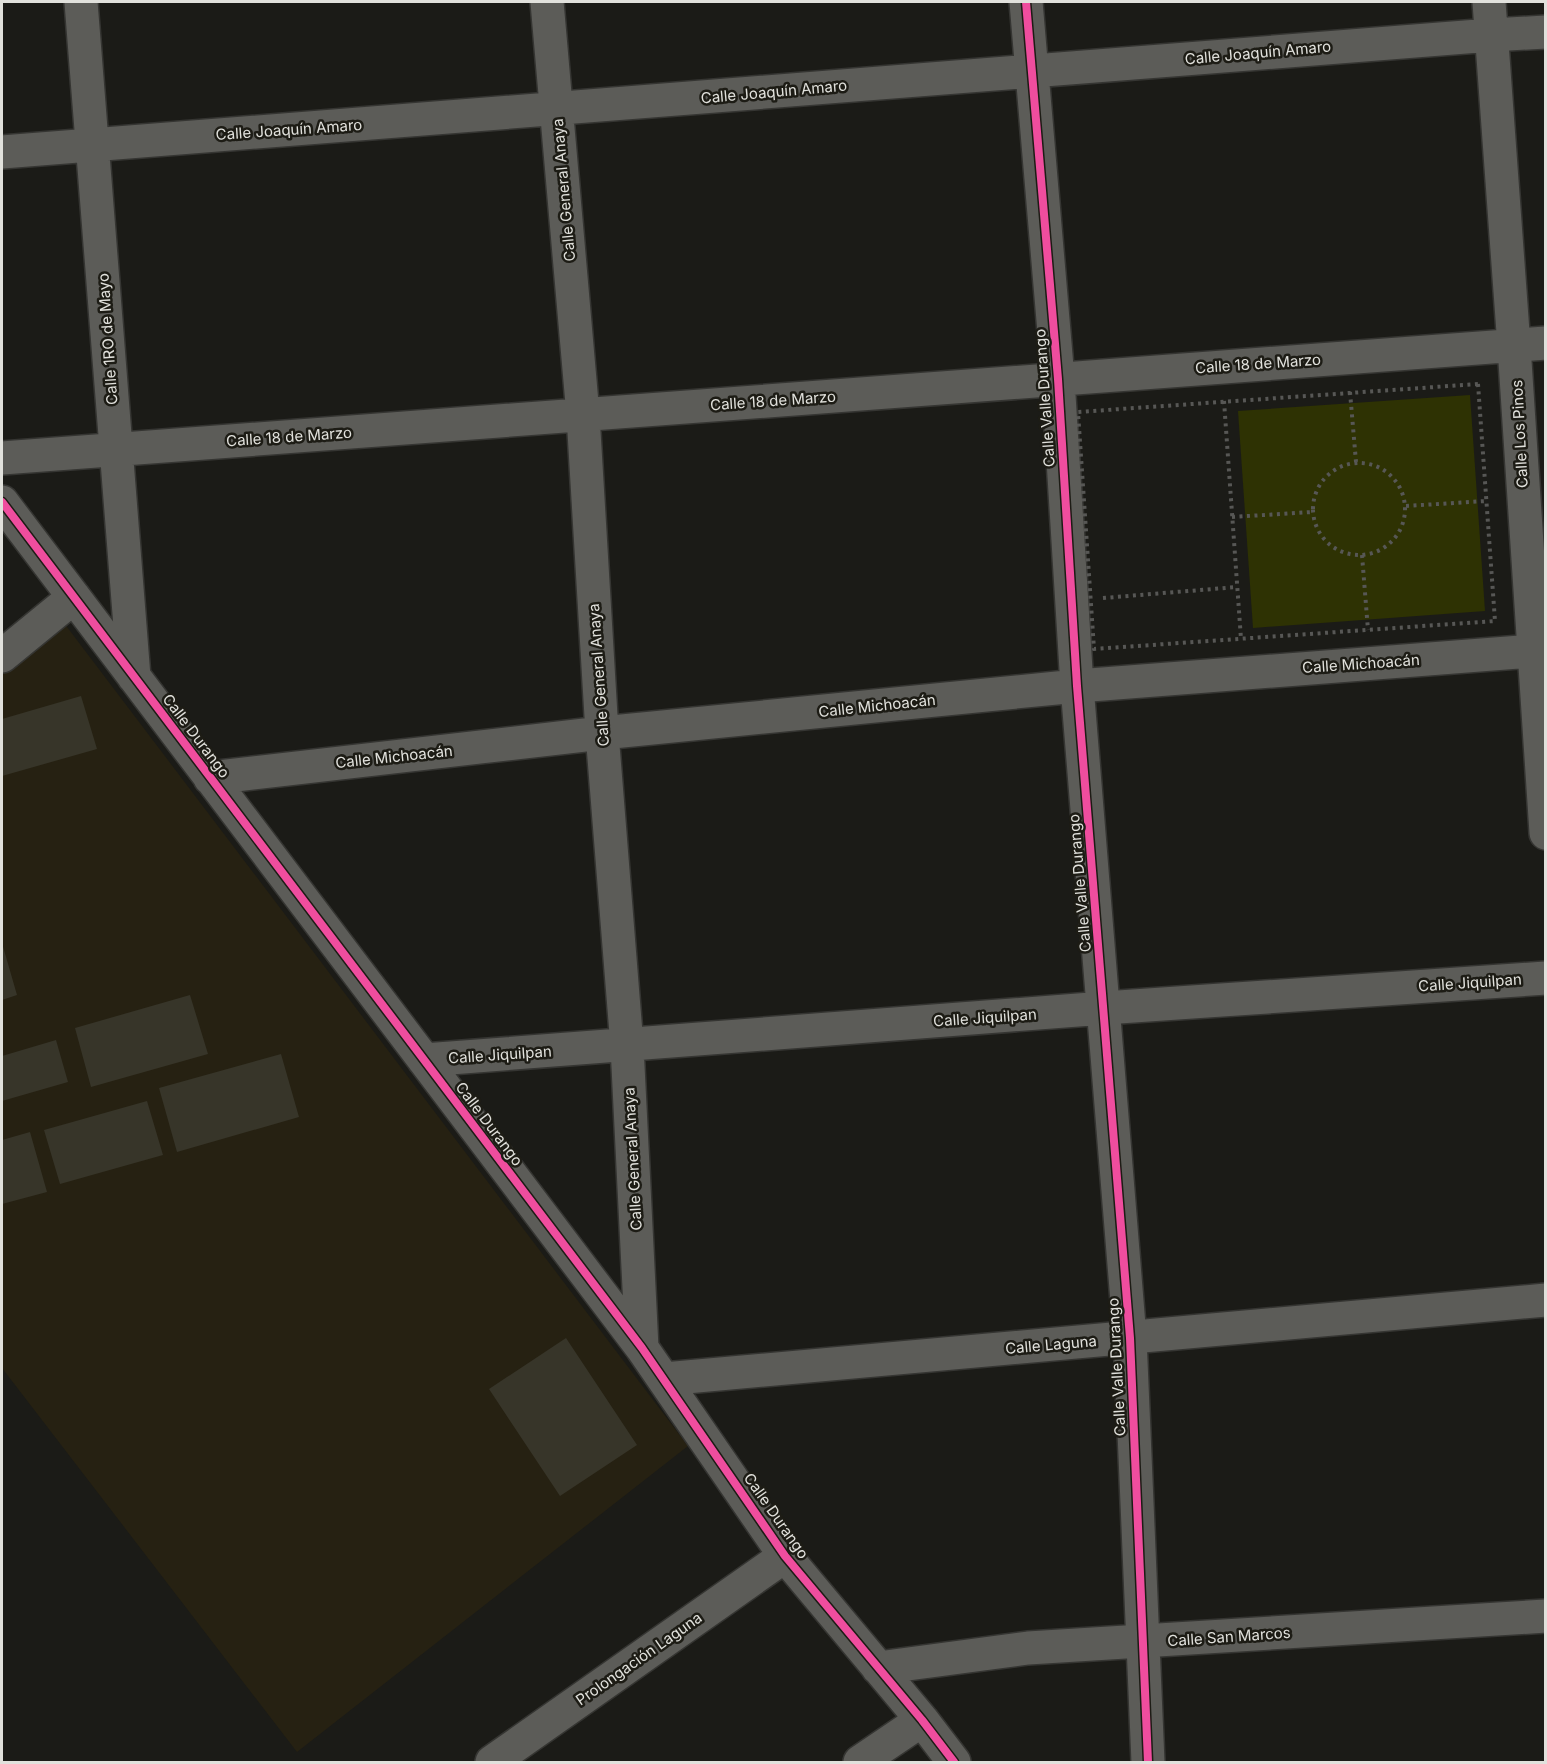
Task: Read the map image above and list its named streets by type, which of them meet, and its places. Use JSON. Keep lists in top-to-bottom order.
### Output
{
  "streets": {
    "street": [
      "Calle Joaquín Amaro",
      "Calle General Anaya",
      "Calle 1RO de Mayo",
      "Calle 18 de Marzo",
      "Calle Valle Durango",
      "Calle Los Pinos",
      "Calle Michoacán",
      "Calle Durango",
      "Calle Jiquilpan",
      "Calle Laguna",
      "Calle San Marcos",
      "Prolongación Laguna"
    ]
  },
  "crossings": [
    ["Calle Joaquín Amaro", "Calle General Anaya"],
    ["Calle Joaquín Amaro", "Calle 1RO de Mayo"],
    ["Calle Joaquín Amaro", "Calle Valle Durango"],
    ["Calle Joaquín Amaro", "Calle Los Pinos"],
    ["Calle General Anaya", "Calle 18 de Marzo"],
    ["Calle General Anaya", "Calle Michoacán"],
    ["Calle General Anaya", "Calle Durango"],
    ["Calle General Anaya", "Calle Jiquilpan"],
    ["Calle 1RO de Mayo", "Calle 18 de Marzo"],
    ["Calle 1RO de Mayo", "Calle Durango"],
    ["Calle 18 de Marzo", "Calle Valle Durango"],
    ["Calle 18 de Marzo", "Calle Los Pinos"],
    ["Calle Valle Durango", "Calle Michoacán"],
    ["Calle Valle Durango", "Calle Jiquilpan"],
    ["Calle Valle Durango", "Calle Laguna"],
    ["Calle Valle Durango", "Calle San Marcos"],
    ["Calle Los Pinos", "Calle Michoacán"],
    ["Calle Michoacán", "Calle Durango"],
    ["Calle Durango", "Calle Jiquilpan"],
    ["Calle Durango", "Calle Laguna"],
    ["Calle Durango", "Calle San Marcos"],
    ["Calle Durango", "Prolongación Laguna"]
  ]
}
